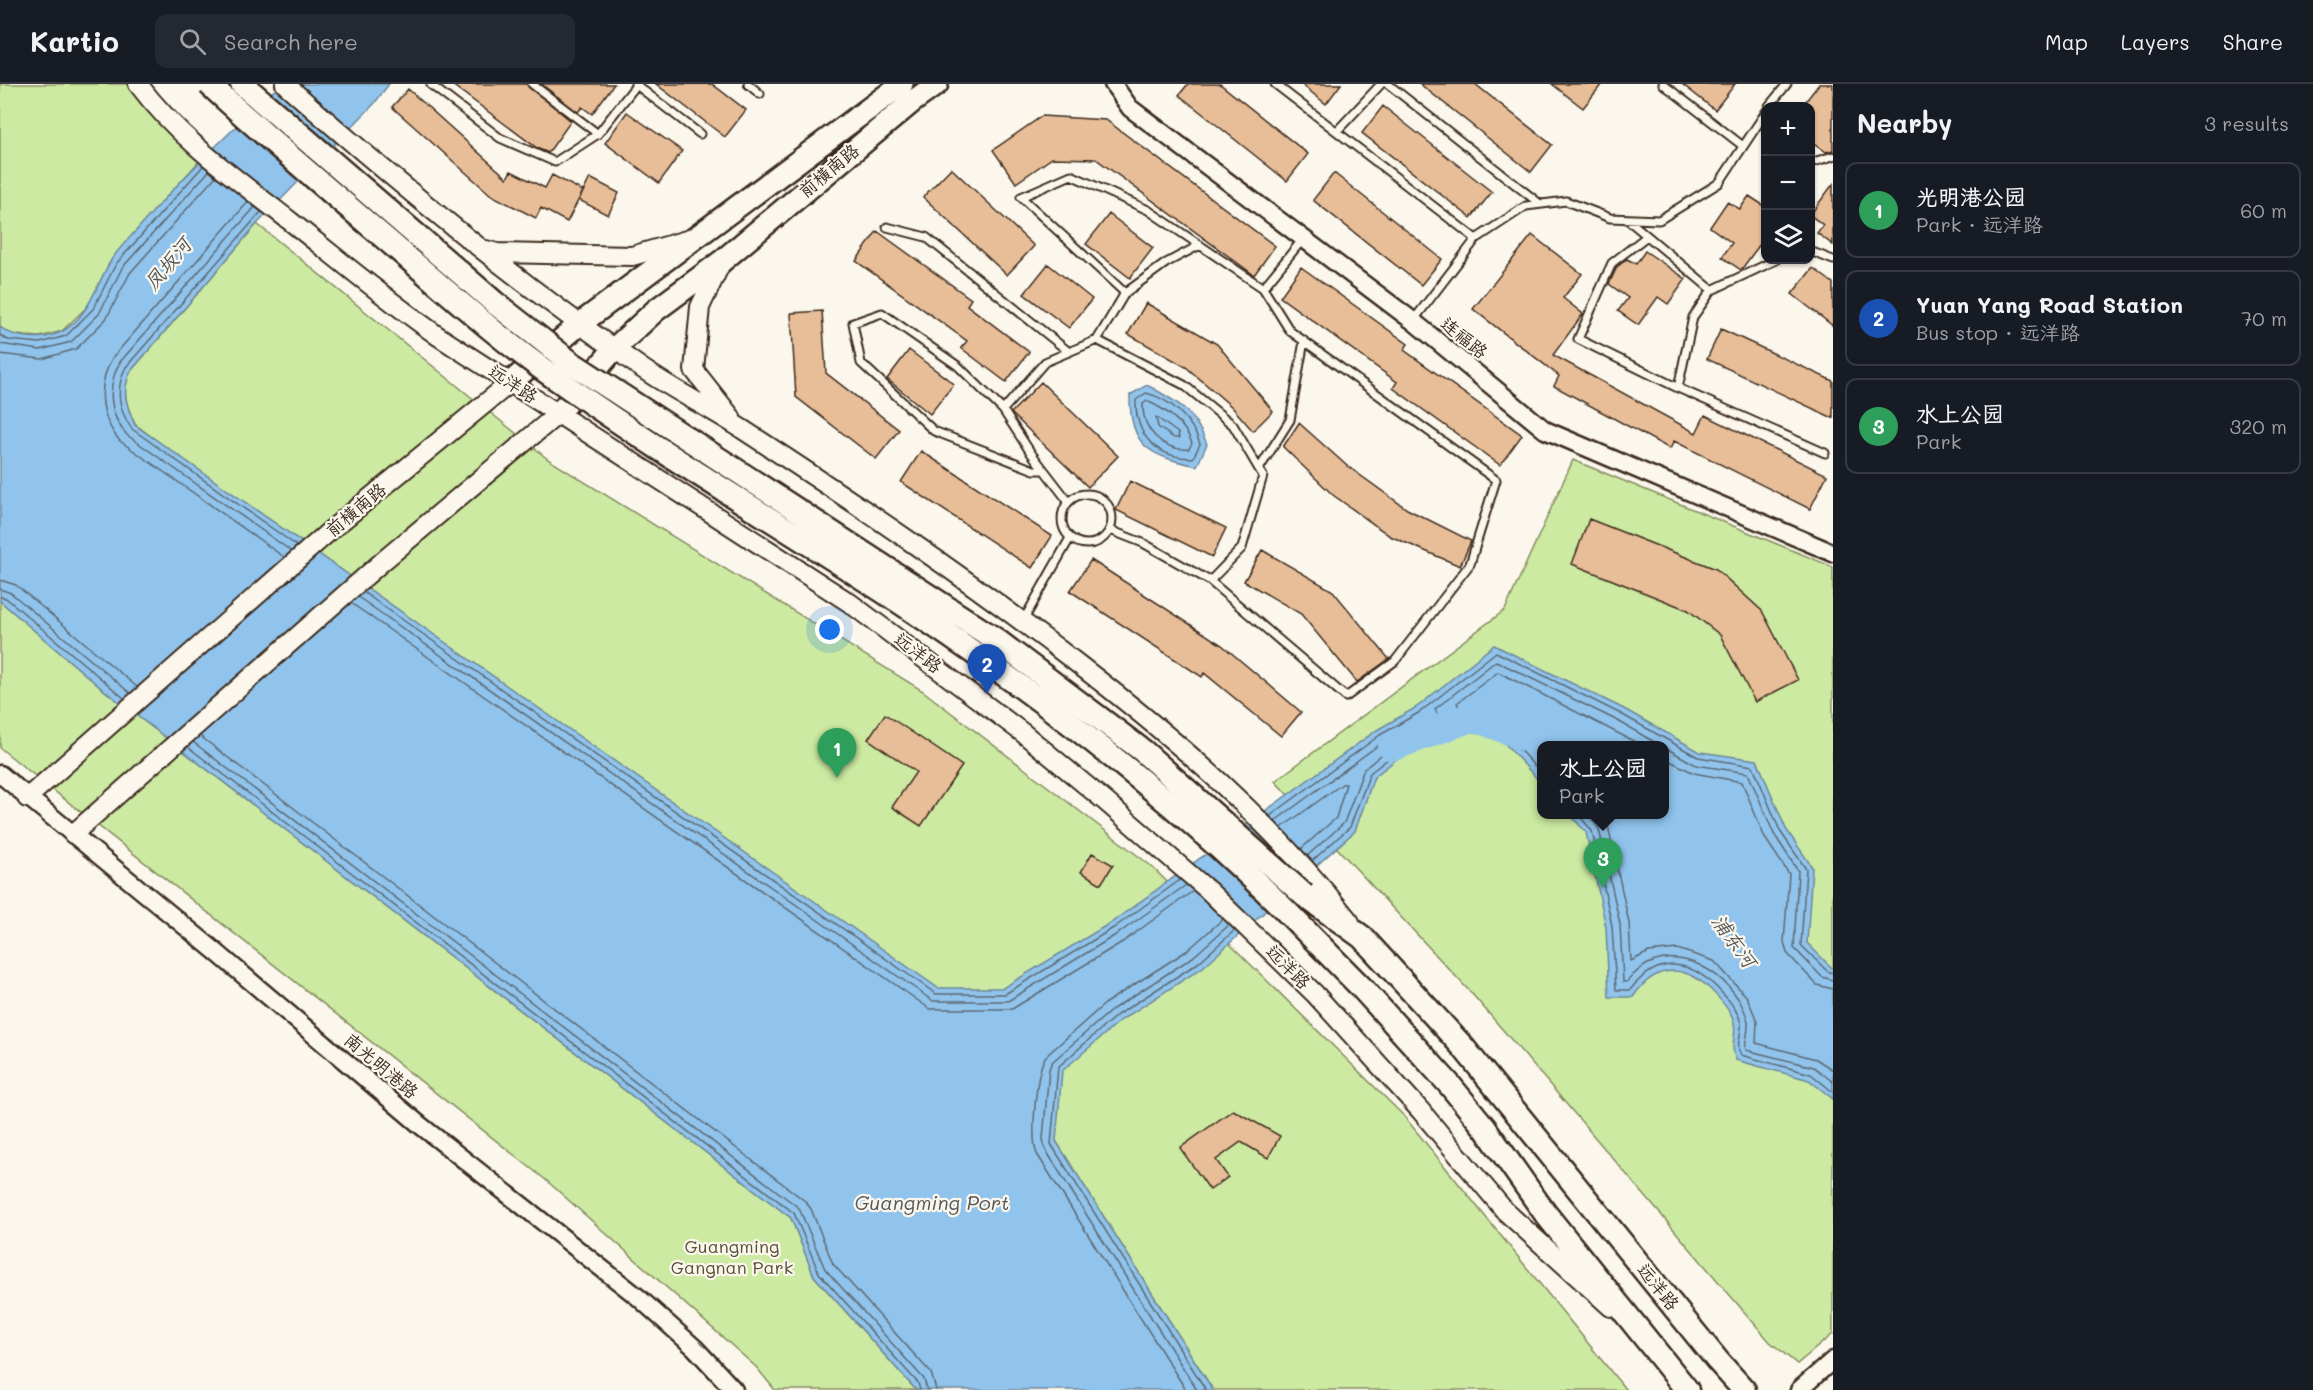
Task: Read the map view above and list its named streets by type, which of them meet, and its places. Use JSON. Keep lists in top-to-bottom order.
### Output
{
  "streets": {
    "highway": ["远洋路"],
    "main road": ["前横南路"],
    "street": ["连福路", "南光明港路"]
  },
  "crossings": [
    ["前横南路", "远洋路"],
    ["前横南路", "南光明港路"]
  ],
  "water": ["凤坂河", "浦东河", "Guangming Port"],
  "parks": ["Guangming Gangnan Park"],
  "page": {
    "header": "Kartio",
    "search": "Search here",
    "nav": ["Map", "Layers", "Share"],
    "heading": ["Nearby", "3 results"],
    "map_buttons": ["+", "−"],
    "list": [
      {
        "mark": "1",
        "name": "光明港公园",
        "note": "Park · 远洋路",
        "value": "60 m"
      },
      {
        "mark": "2",
        "name": "Yuan Yang Road Station",
        "note": "Bus stop · 远洋路",
        "value": "70 m"
      },
      {
        "mark": "3",
        "name": "水上公园",
        "note": "Park",
        "value": "320 m"
      }
    ],
    "pins": ["2", "1", "3"],
    "popup": ["水上公园", "Park"]
  }
}
